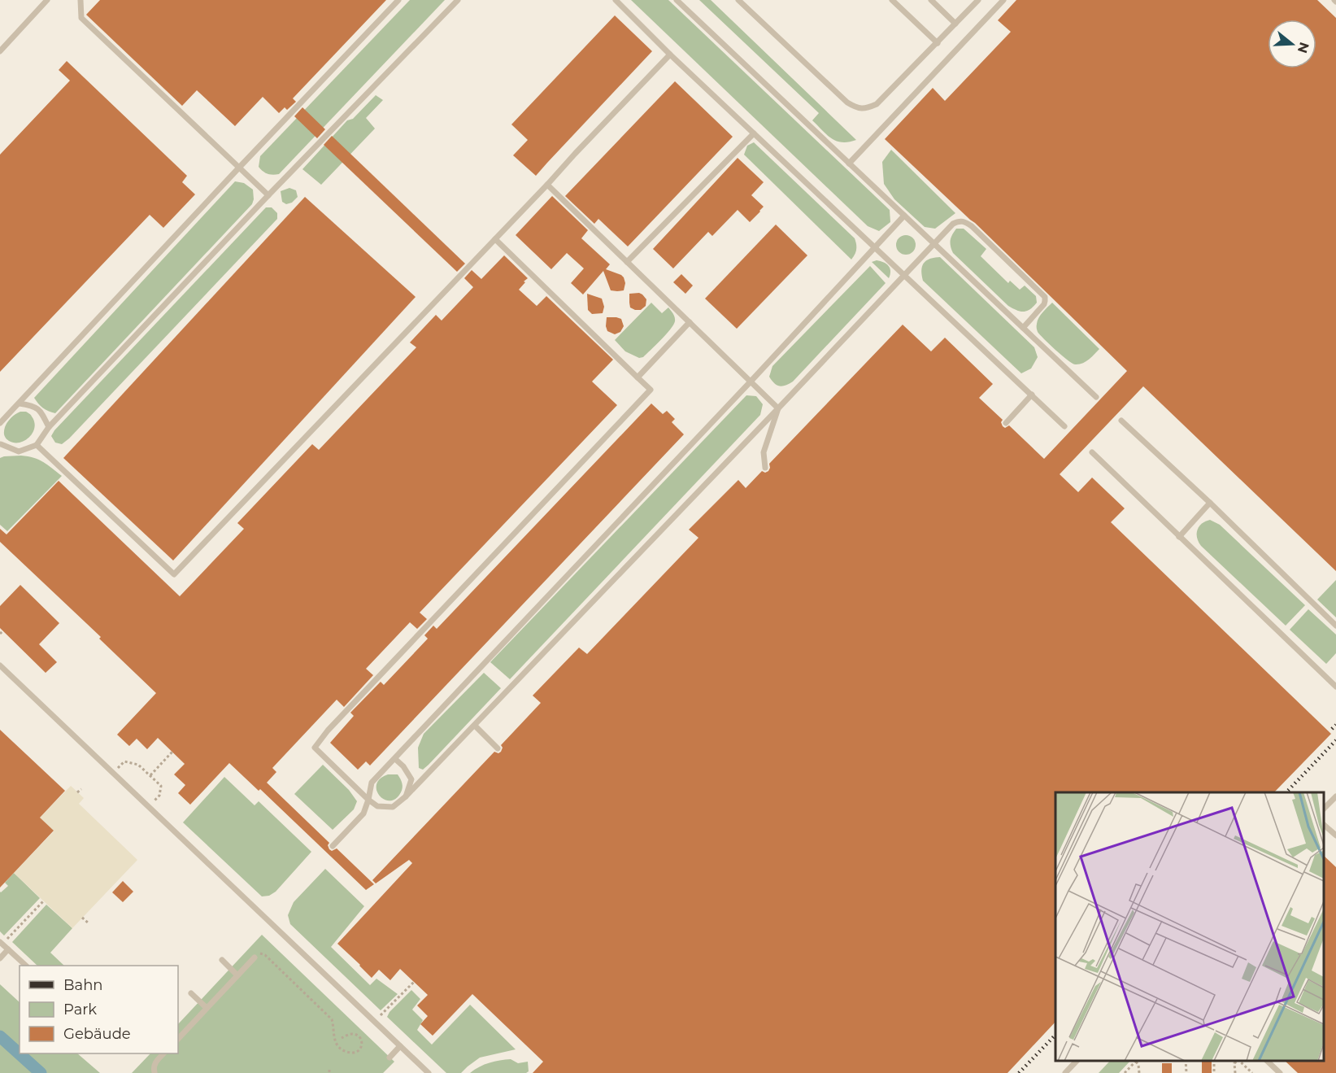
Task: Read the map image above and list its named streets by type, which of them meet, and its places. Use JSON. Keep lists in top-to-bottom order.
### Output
{
  "legend": ["Bahn", "Park", "Gebäude"],
  "north": "right"
}
